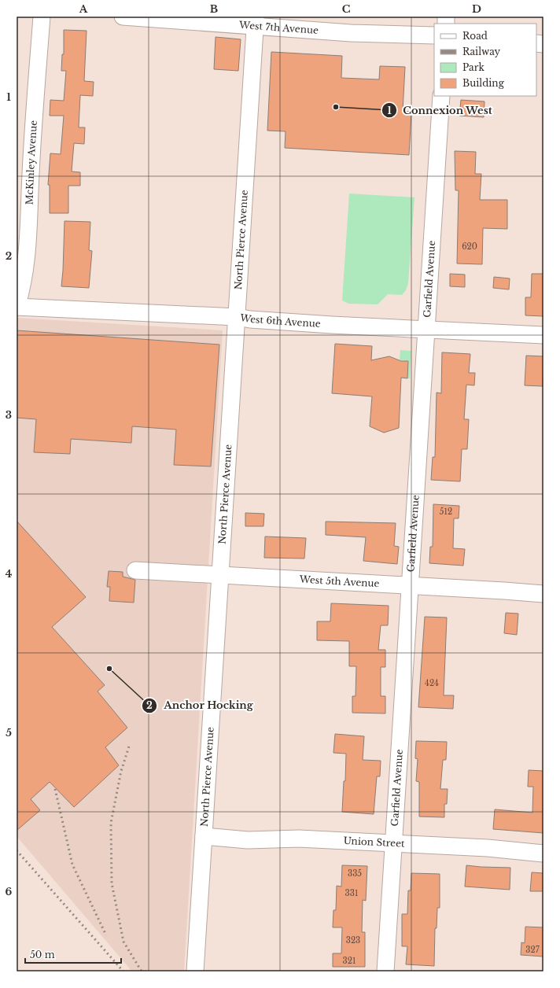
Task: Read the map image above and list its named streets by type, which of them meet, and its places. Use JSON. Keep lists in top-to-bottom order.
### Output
{
  "streets": {
    "street": [
      "West 7th Avenue",
      "McKinley Avenue",
      "North Pierce Avenue",
      "Garfield Avenue",
      "West 6th Avenue",
      "West 5th Avenue",
      "Union Street"
    ]
  },
  "crossings": [
    ["West 7th Avenue", "North Pierce Avenue"],
    ["McKinley Avenue", "West 6th Avenue"],
    ["North Pierce Avenue", "West 6th Avenue"],
    ["North Pierce Avenue", "West 5th Avenue"],
    ["North Pierce Avenue", "Union Street"],
    ["Garfield Avenue", "West 6th Avenue"],
    ["Garfield Avenue", "West 5th Avenue"],
    ["Garfield Avenue", "Union Street"]
  ],
  "places": ["Connexion West", "Anchor Hocking"],
  "house_numbers": [
    "620",
    "512",
    "424",
    "335",
    "331",
    "323",
    "327",
    "321"
  ],
  "legend": [
    "Road",
    "Railway",
    "Park",
    "Building"
  ],
  "scale_bar": "50 m",
  "grid": {
    "columns": [
      "A",
      "B",
      "C",
      "D"
    ],
    "rows": [
      "1",
      "2",
      "3",
      "4",
      "5",
      "6"
    ]
  }
}
